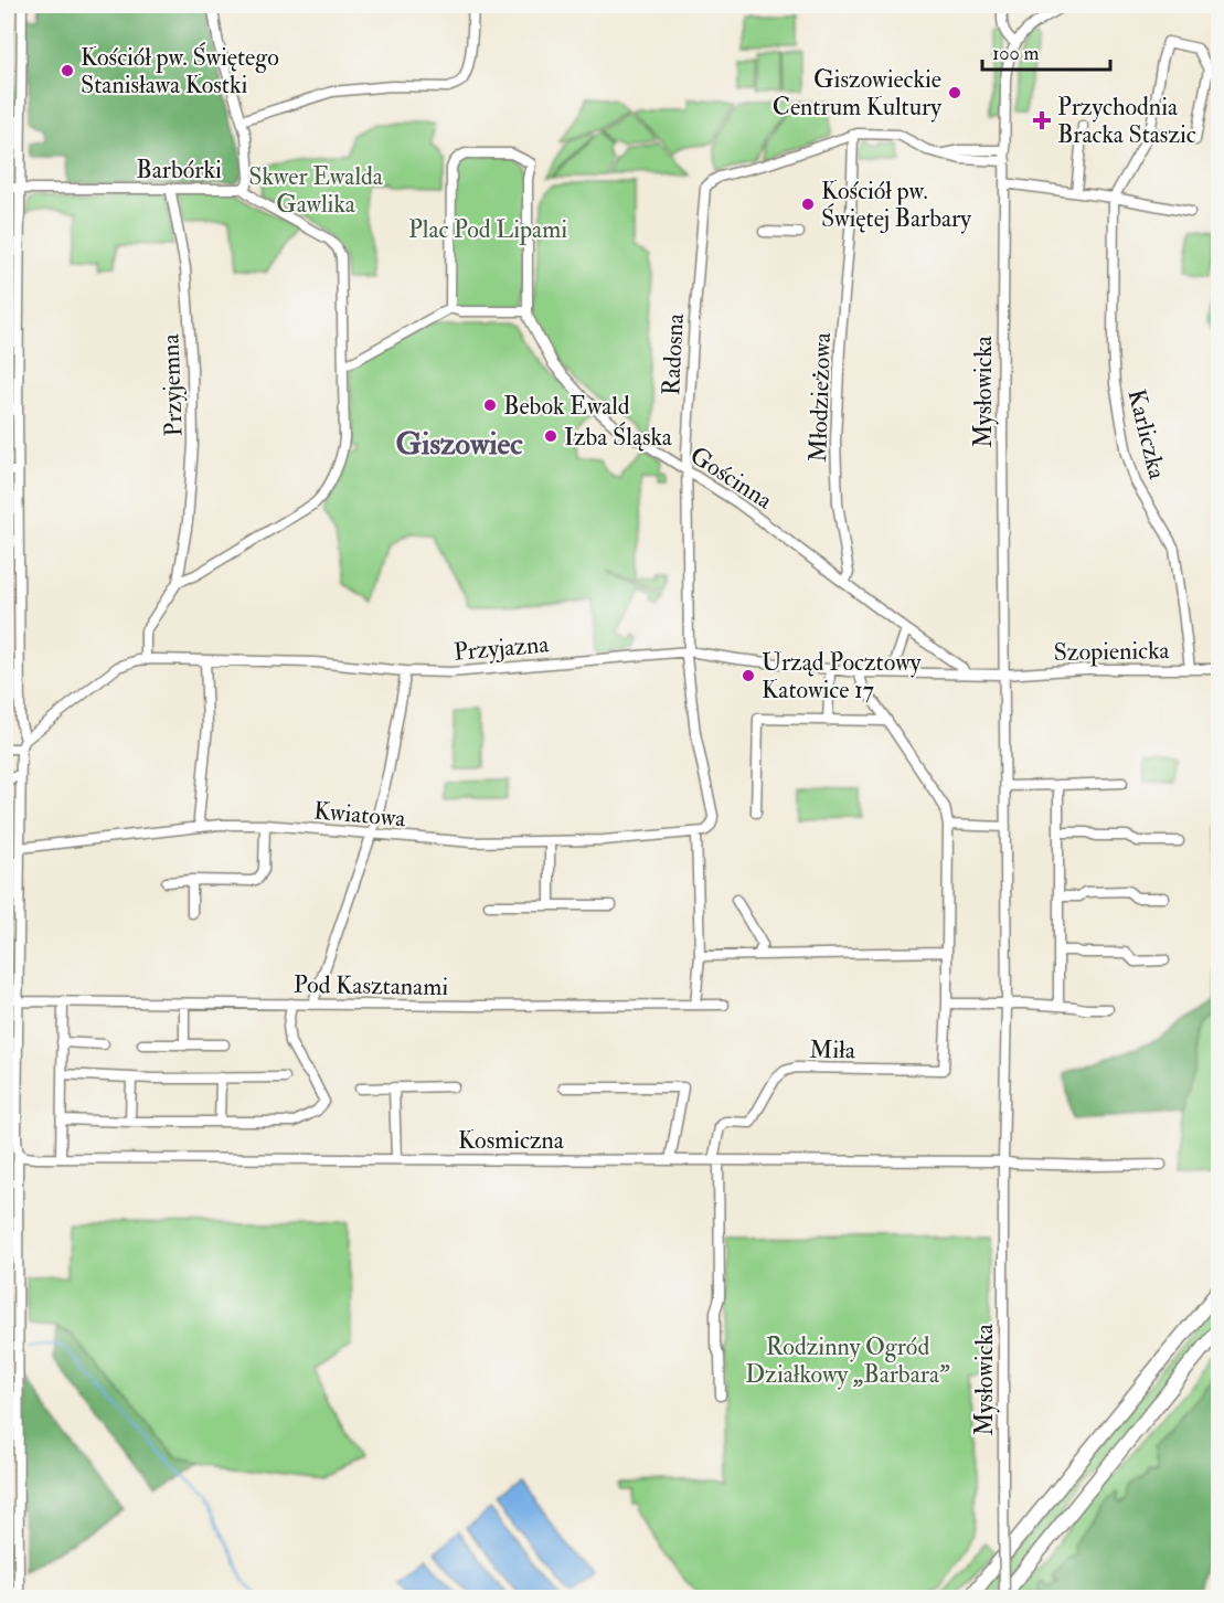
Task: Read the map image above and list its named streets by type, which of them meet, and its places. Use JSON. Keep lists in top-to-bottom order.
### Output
{
  "streets": {
    "street": [
      "Barbórki",
      "Radosna",
      "Przyjemna",
      "Mysłowicka",
      "Młodzieżowa",
      "Karliczka",
      "Gościnna",
      "Przyjazna",
      "Szopienicka",
      "Kwiatowa",
      "Pod Kasztanami",
      "Miła",
      "Kosmiczna"
    ]
  },
  "crossings": [
    ["Barbórki", "Przyjemna"],
    ["Radosna", "Młodzieżowa"],
    ["Radosna", "Gościnna"],
    ["Radosna", "Przyjazna"],
    ["Mysłowicka", "Przyjazna"],
    ["Mysłowicka", "Szopienicka"],
    ["Mysłowicka", "Kosmiczna"],
    ["Młodzieżowa", "Gościnna"],
    ["Karliczka", "Szopienicka"],
    ["Przyjazna", "Szopienicka"],
    ["Przyjazna", "Miła"],
    ["Miła", "Kosmiczna"]
  ],
  "districts": ["Giszowiec"],
  "parks": ["Skwer Ewalda Gawlika", "Plac Pod Lipami", "Rodzinny Ogród Działkowy „Barbara”"],
  "places": {
    "other": [
      "Kościół pw. Świętego Stanisława Kostki",
      "Giszowieckie Centrum Kultury",
      "Kościół pw. Świętej Barbary",
      "Bebok Ewald",
      "Izba Śląska",
      "Urząd Pocztowy Katowice 17"
    ],
    "health": ["Przychodnia Bracka Staszic"]
  },
  "scale_bar": "100 m"
}
